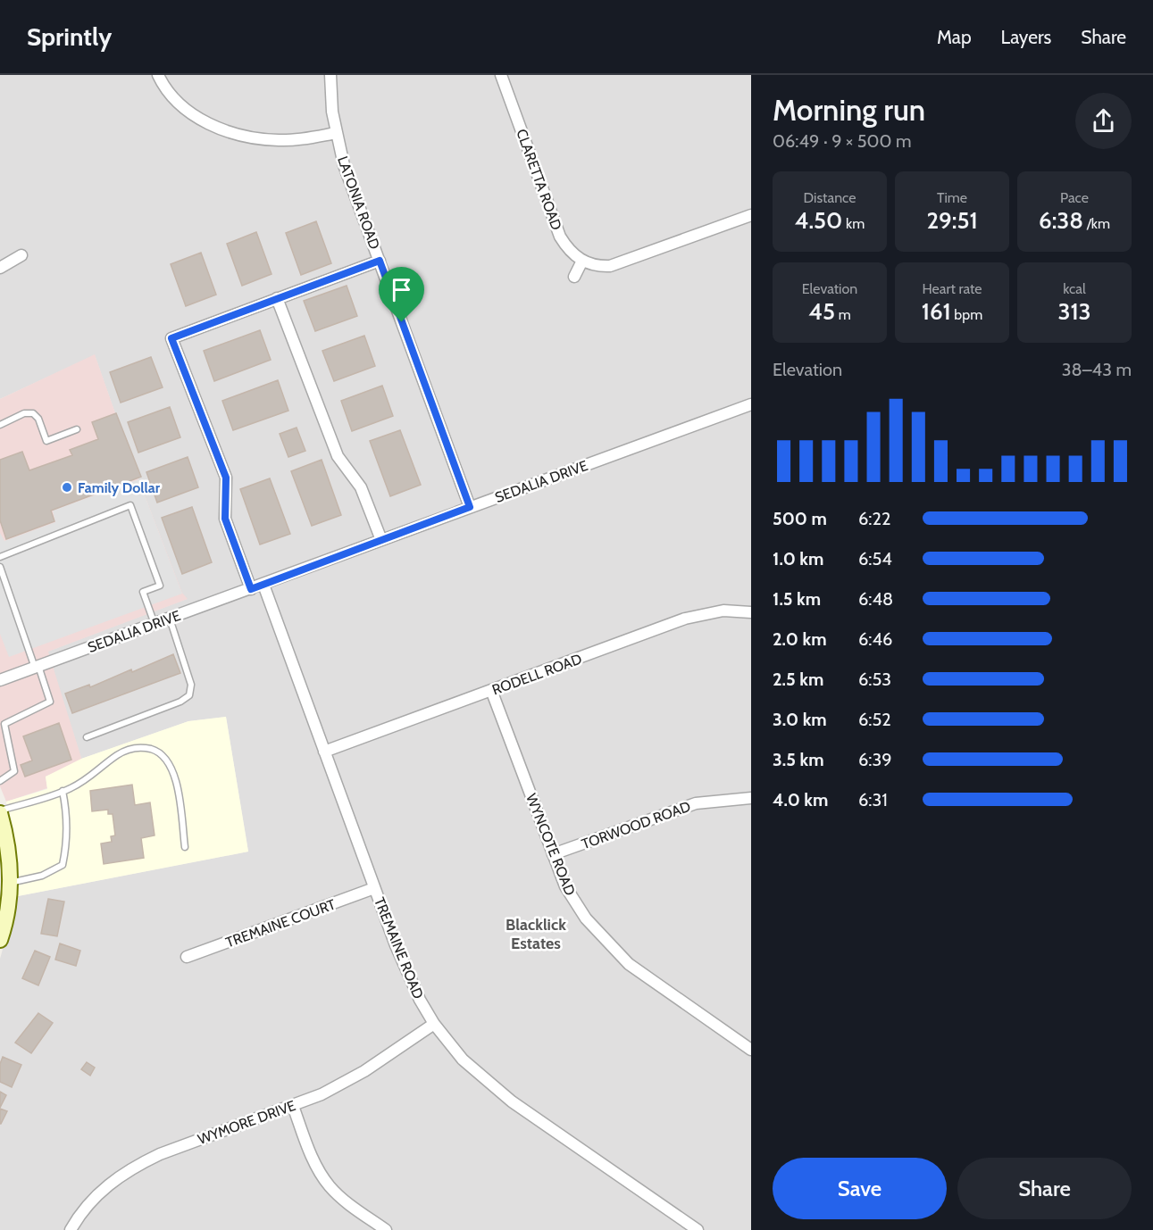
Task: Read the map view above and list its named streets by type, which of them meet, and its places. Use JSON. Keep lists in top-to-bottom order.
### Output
{
  "streets": {
    "street": [
      "CLARETTA ROAD",
      "LATONIA ROAD",
      "SEDALIA DRIVE",
      "RODELL ROAD",
      "TORWOOD ROAD",
      "WYNCOTE ROAD",
      "TREMAINE COURT",
      "TREMAINE ROAD",
      "WYMORE DRIVE"
    ]
  },
  "crossings": [
    ["LATONIA ROAD", "SEDALIA DRIVE"],
    ["SEDALIA DRIVE", "TREMAINE ROAD"],
    ["RODELL ROAD", "WYNCOTE ROAD"],
    ["RODELL ROAD", "TREMAINE ROAD"],
    ["TORWOOD ROAD", "WYNCOTE ROAD"],
    ["TREMAINE COURT", "TREMAINE ROAD"],
    ["TREMAINE ROAD", "WYMORE DRIVE"]
  ],
  "districts": ["Blacklick Estates"],
  "places": ["Family Dollar"],
  "page": {
    "header": "Sprintly",
    "nav": ["Map", "Layers", "Share"],
    "heading": ["Morning run", "06:49 · 9 × 500 m"],
    "stats": [
      ["Distance", "4.50 km"],
      ["Time", "29:51"],
      ["Pace", "6:38 /km"],
      ["Elevation", "45 m"],
      ["Heart rate", "161 bpm"],
      ["kcal", "313"]
    ],
    "chart": ["Elevation", "38–43 m"],
    "list": [
      {
        "name": "500 m",
        "note": "6:22"
      },
      {
        "name": "1.0 km",
        "note": "6:54"
      },
      {
        "name": "1.5 km",
        "note": "6:48"
      },
      {
        "name": "2.0 km",
        "note": "6:46"
      },
      {
        "name": "2.5 km",
        "note": "6:53"
      },
      {
        "name": "3.0 km",
        "note": "6:52"
      },
      {
        "name": "3.5 km",
        "note": "6:39"
      },
      {
        "name": "4.0 km",
        "note": "6:31"
      }
    ],
    "buttons": ["Save", "Share"]
  }
}
